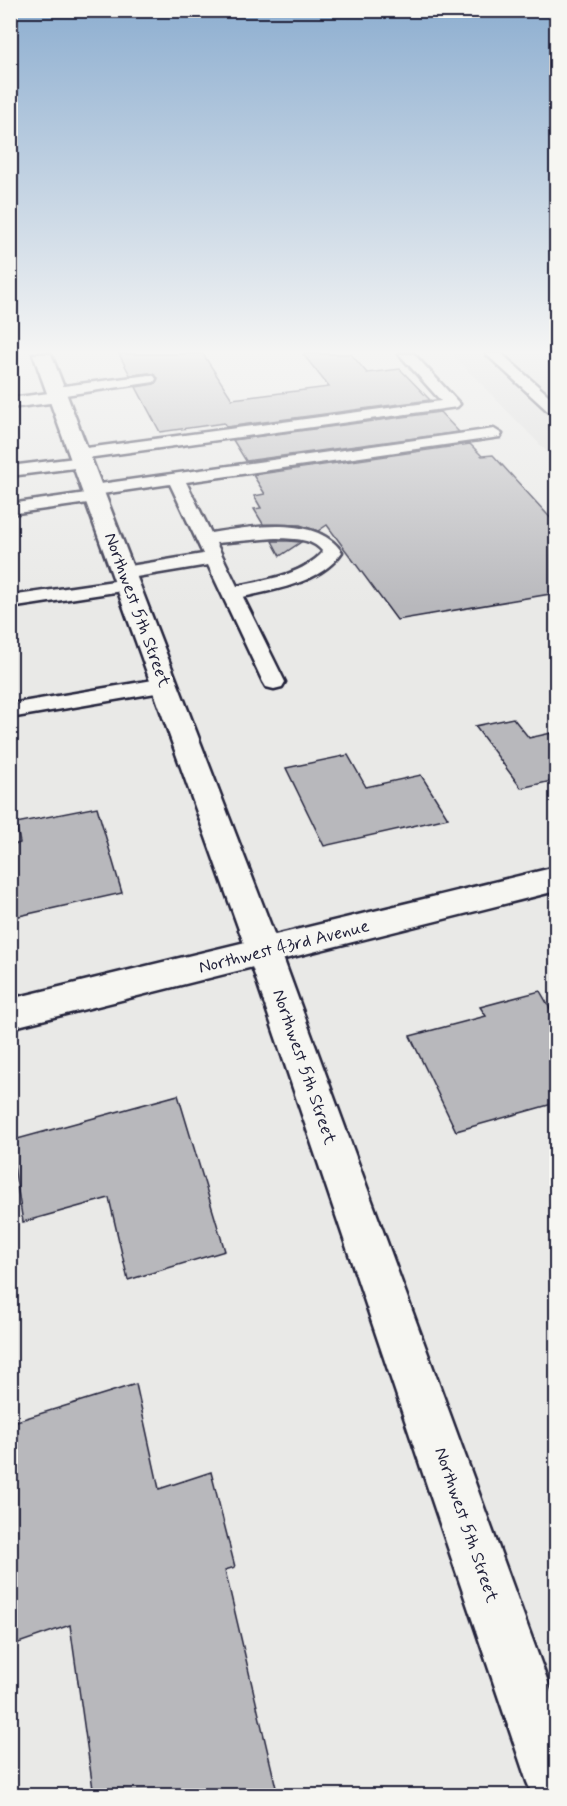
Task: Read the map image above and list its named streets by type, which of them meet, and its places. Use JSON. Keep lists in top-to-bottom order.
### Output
{
  "streets": {
    "street": ["Northwest 5th Street", "Northwest 43rd Avenue"]
  },
  "crossings": [
    ["Northwest 5th Street", "Northwest 43rd Avenue"]
  ]
}
